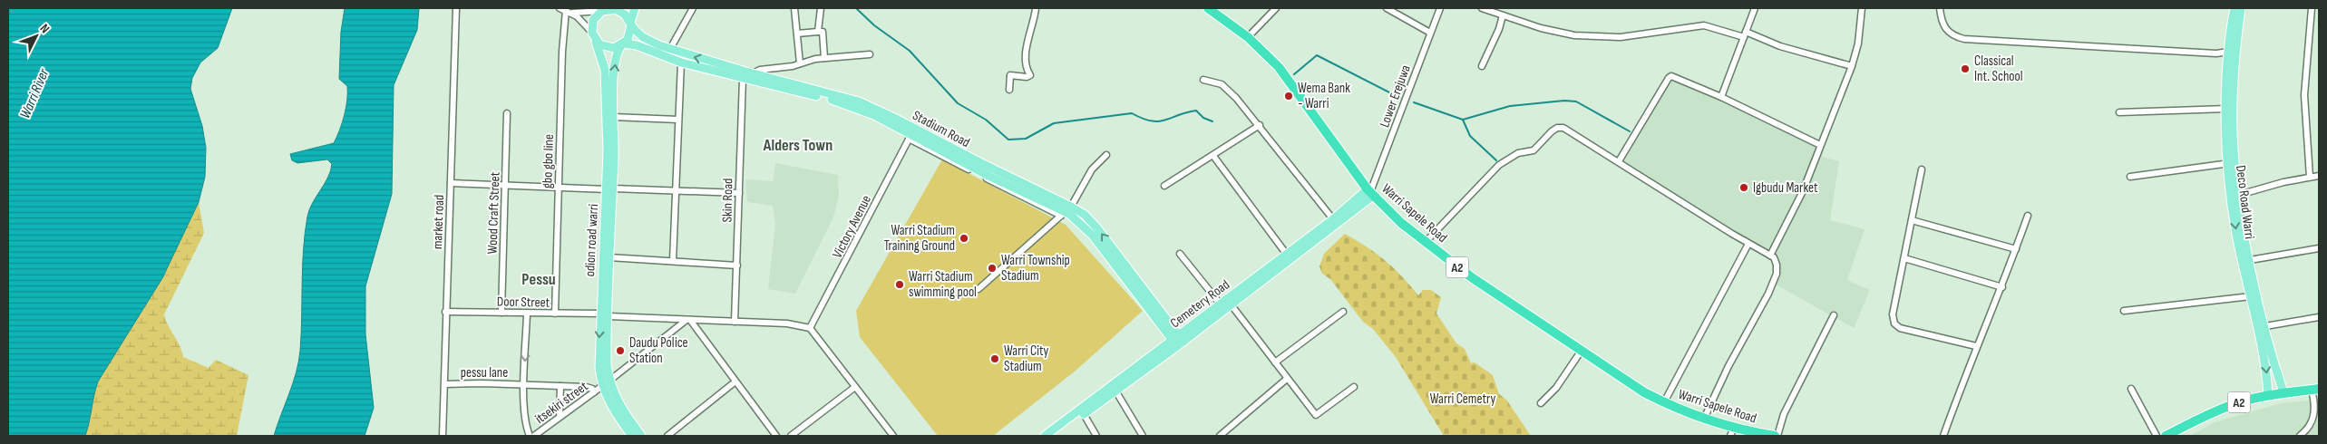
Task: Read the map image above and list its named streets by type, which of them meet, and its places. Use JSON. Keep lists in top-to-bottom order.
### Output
{
  "streets": {
    "highway": ["Warri Sapele Road", "A2"],
    "main road": [
      "Stadium Road",
      "Deco Road Warri",
      "odion road warri",
      "Cemetery Road"
    ],
    "street": [
      "Lower Erejuwa",
      "gbo gbo line",
      "Skin Road",
      "Wood Craft Street",
      "market road",
      "Victory Avenue",
      "Door Street",
      "pessu lane",
      "itsekiri street"
    ]
  },
  "crossings": [
    ["Lower Erejuwa", "Warri Sapele Road"],
    ["Lower Erejuwa", "Cemetery Road"],
    ["Stadium Road", "Skin Road"],
    ["Stadium Road", "Victory Avenue"],
    ["Stadium Road", "odion road warri"],
    ["Stadium Road", "Cemetery Road"],
    ["gbo gbo line", "Door Street"],
    ["Skin Road", "Door Street"],
    ["Deco Road Warri", "A2"],
    ["Wood Craft Street", "Door Street"],
    ["Warri Sapele Road", "Cemetery Road"],
    ["market road", "Door Street"],
    ["market road", "pessu lane"],
    ["Victory Avenue", "Door Street"],
    ["odion road warri", "Door Street"],
    ["odion road warri", "itsekiri street"],
    ["Door Street", "pessu lane"],
    ["pessu lane", "itsekiri street"]
  ],
  "districts": ["Alders Town", "Pessu"],
  "water": ["Warri River"],
  "parks": ["Warri Cemetry"],
  "places": [
    "Classical Int. School",
    "Wema Bank - Warri",
    "Igbudu Market",
    "Warri Stadium Training Ground",
    "Warri Township Stadium",
    "Warri Stadium swimming pool",
    "Daudu Police Station",
    "Warri City Stadium"
  ],
  "north": "top right"
}
